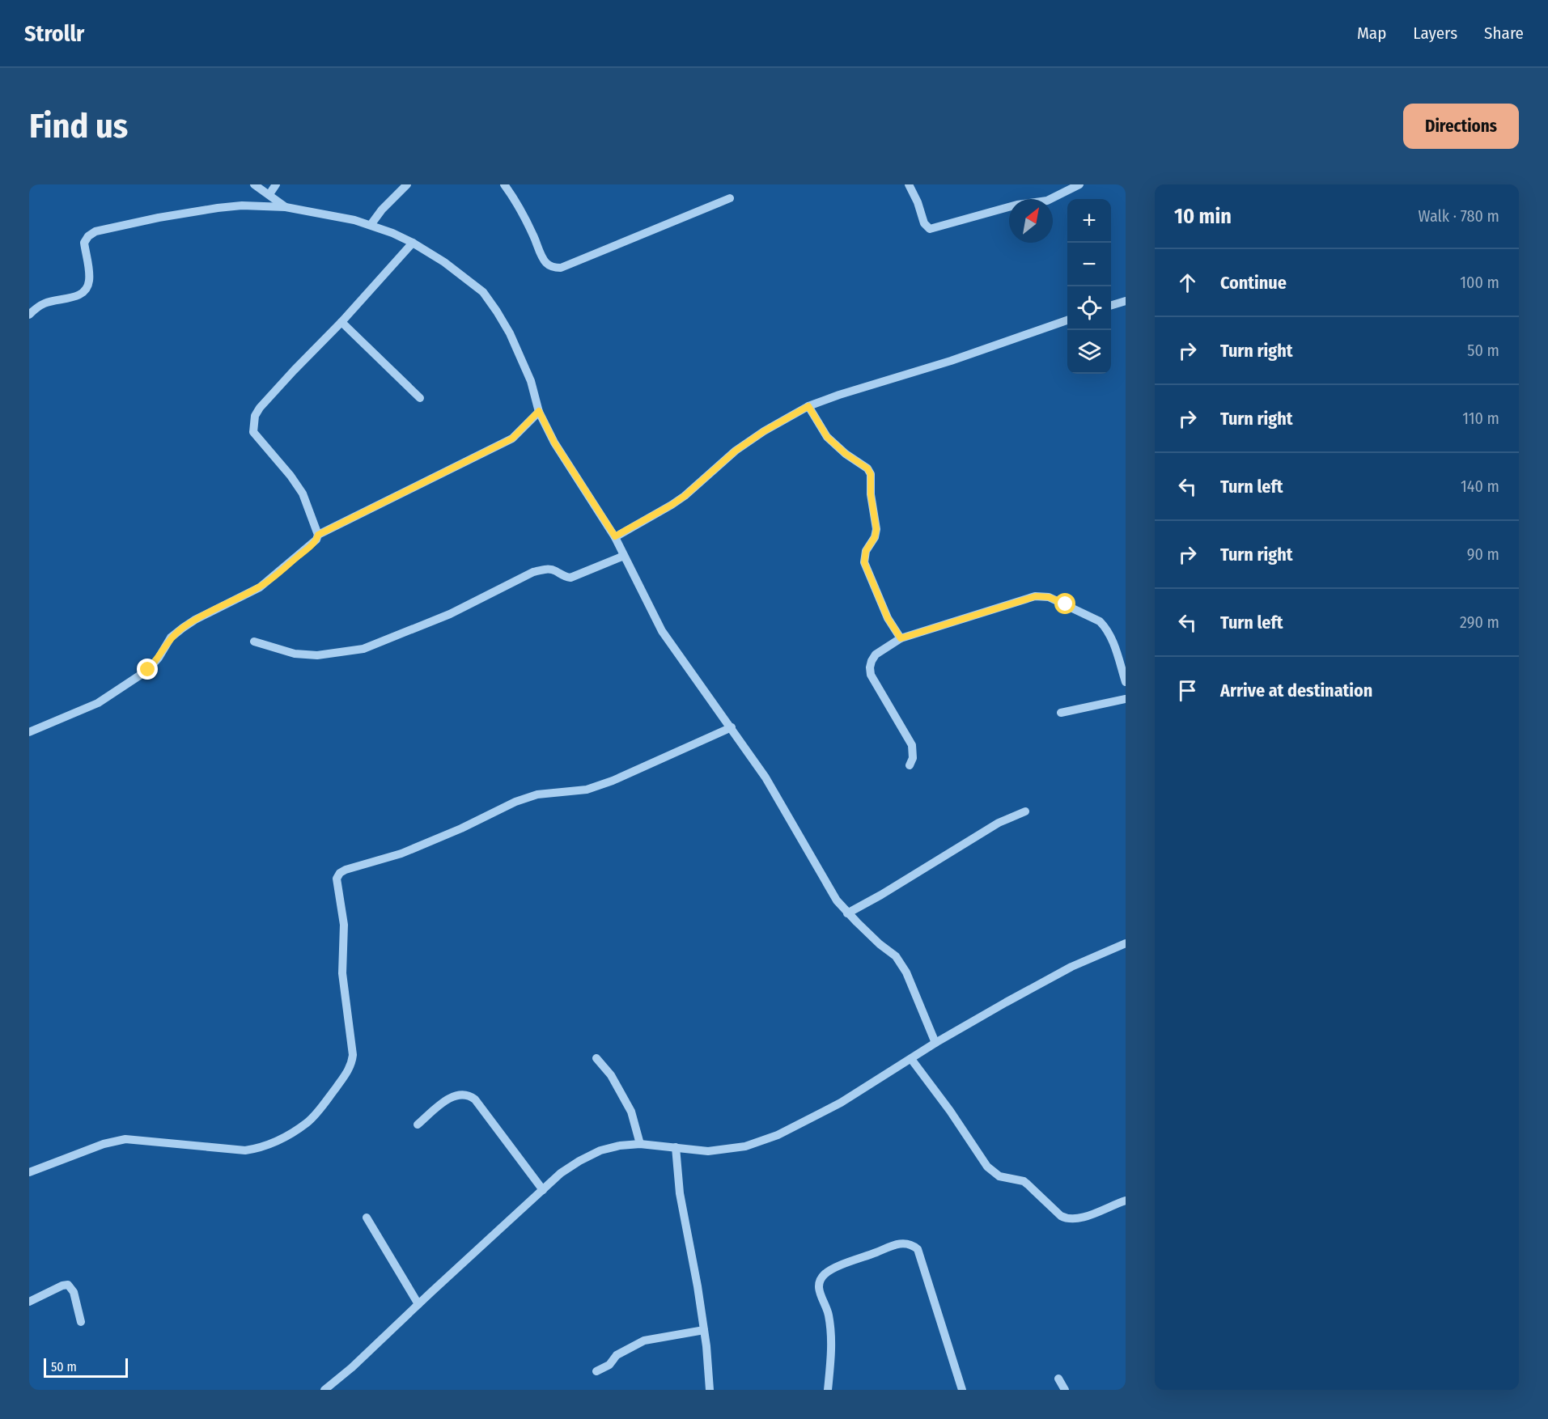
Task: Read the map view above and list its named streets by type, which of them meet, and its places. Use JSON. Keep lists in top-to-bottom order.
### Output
{
  "scale_bar": "50 m",
  "north": "top right",
  "page": {
    "header": "Strollr",
    "nav": ["Map", "Layers", "Share"],
    "buttons": "Directions",
    "title": "Find us",
    "heading": ["10 min", "Walk · 780 m"],
    "map_buttons": ["+", "−"],
    "list": [
      ["Continue", "100 m"],
      ["Turn right", "50 m"],
      ["Turn right", "110 m"],
      ["Turn left", "140 m"],
      ["Turn right", "90 m"],
      ["Turn left", "290 m"],
      "Arrive at destination"
    ],
    "scale": "50 m"
  }
}
